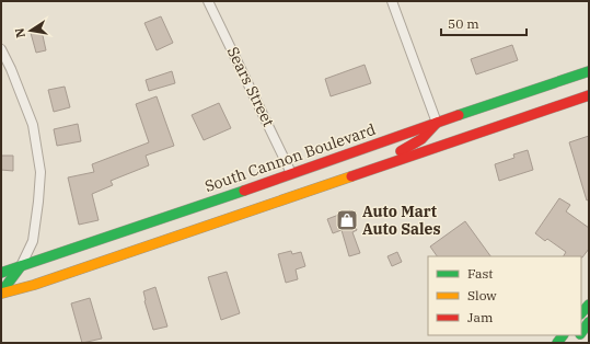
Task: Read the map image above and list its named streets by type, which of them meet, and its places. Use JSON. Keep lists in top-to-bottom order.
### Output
{
  "streets": {
    "main road": ["South Cannon Boulevard"],
    "street": ["Sears Street"]
  },
  "crossings": [
    ["Sears Street", "South Cannon Boulevard"]
  ],
  "places": {
    "shop": ["Auto Mart Auto Sales"]
  },
  "legend": ["Fast", "Slow", "Jam"],
  "scale_bar": "50 m",
  "north": "left"
}
